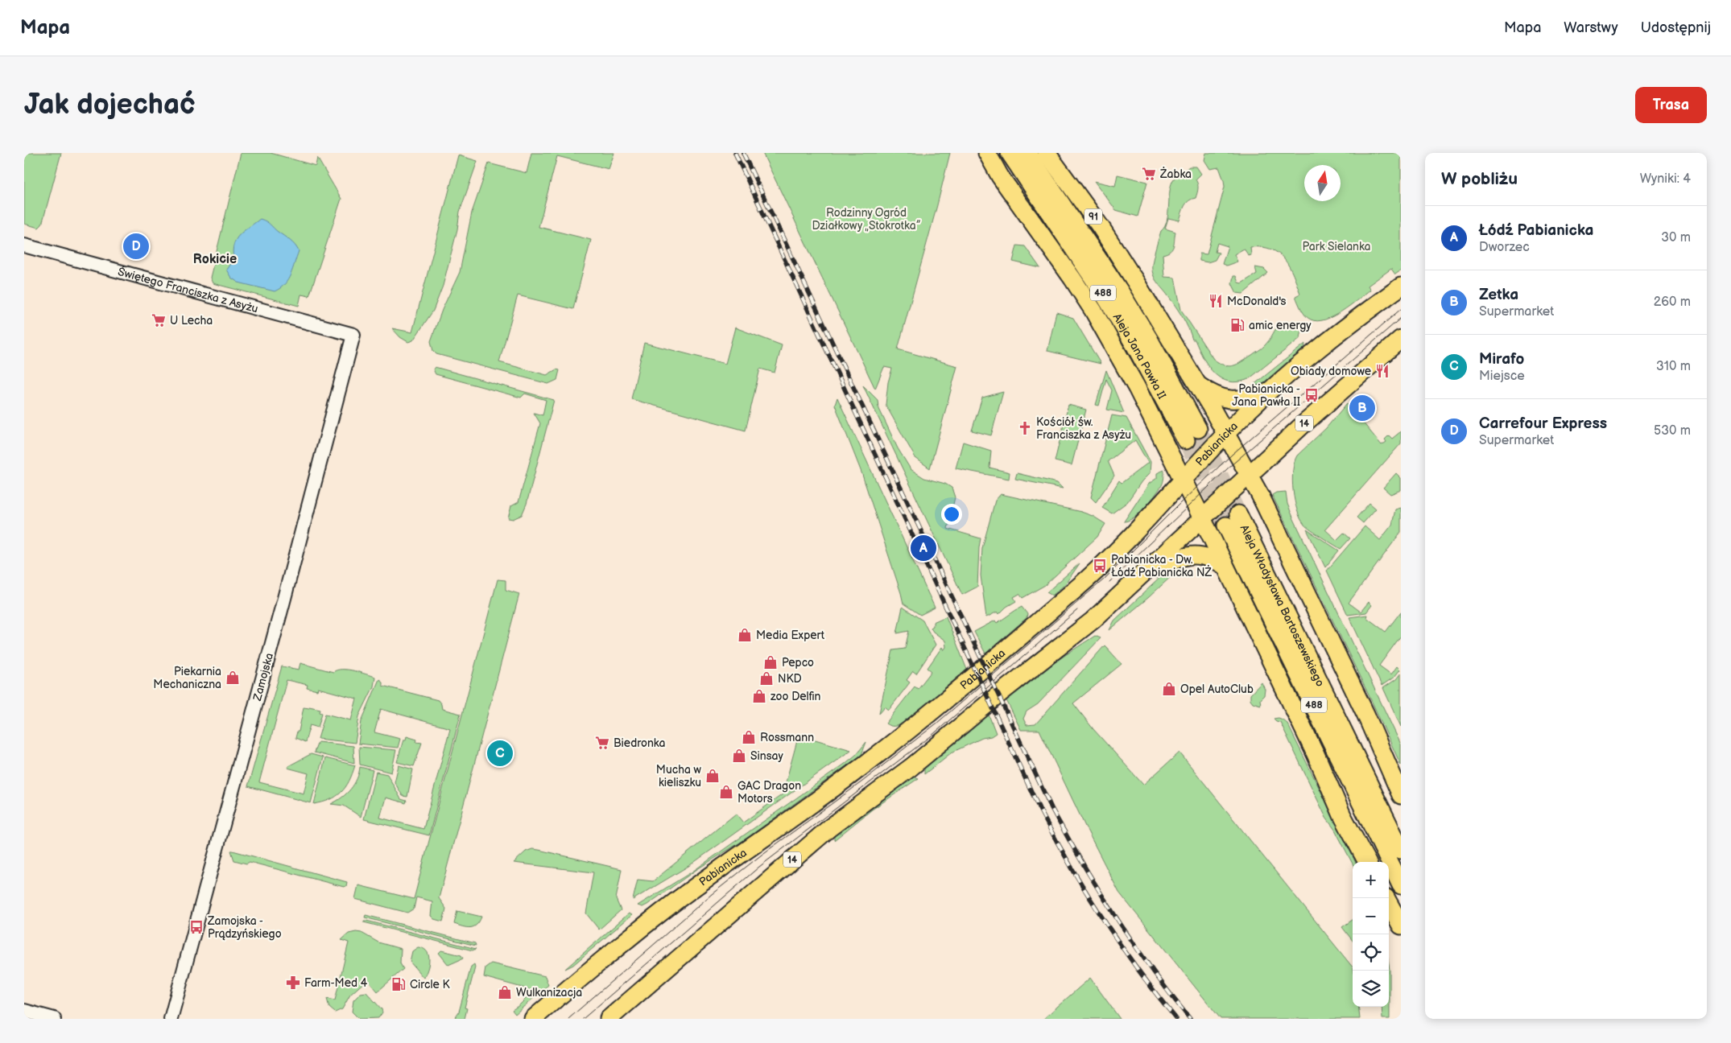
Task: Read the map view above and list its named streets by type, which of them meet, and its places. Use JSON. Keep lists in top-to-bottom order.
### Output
{
  "streets": {
    "main road": [
      "91",
      "488",
      "Aleja Jana Pawła II",
      "14",
      "Pabianicka",
      "Aleja Władysława Bartoszewskiego"
    ],
    "street": ["Świętego Franciszka z Asyżu", "Zamojska"]
  },
  "crossings": [
    ["Świętego Franciszka z Asyżu", "Zamojska"]
  ],
  "districts": ["Rokicie"],
  "parks": ["Rodzinny Ogród Działkowy „Stokrotka”", "Park Sielanka"],
  "places": {
    "supermarket": ["Żabka", "U Lecha", "Biedronka"],
    "restaurant": ["McDonald's", "Obiady domowe"],
    "fuel station": ["amic energy", "Circle K"],
    "bus stop": ["Pabianicka - Jana Pawła II", "Pabianicka - Dw. Łódź Pabianicka NŻ", "Zamojska - Prądzyńskiego"],
    "church": ["Kościół św. Franciszka z Asyżu"],
    "shop": [
      "Media Expert",
      "Pepco",
      "Piekarnia Mechaniczna",
      "NKD",
      "Opel AutoClub",
      "zoo Delfin",
      "Rossmann",
      "Sinsay",
      "Mucha w kieliszku",
      "GAC Dragon Motors",
      "Wulkanizacja"
    ],
    "pharmacy": ["Farm-Med 4"]
  },
  "north": "top",
  "page": {
    "header": "Mapa",
    "nav": ["Mapa", "Warstwy", "Udostępnij"],
    "buttons": "Trasa",
    "title": "Jak dojechać",
    "heading": ["W pobliżu", "Wyniki: 4"],
    "list": [
      {
        "mark": "A",
        "name": "Łódź Pabianicka",
        "note": "Dworzec",
        "value": "30 m"
      },
      {
        "mark": "B",
        "name": "Zetka",
        "note": "Supermarket",
        "value": "260 m"
      },
      {
        "mark": "C",
        "name": "Mirafo",
        "note": "Miejsce",
        "value": "310 m"
      },
      {
        "mark": "D",
        "name": "Carrefour Express",
        "note": "Supermarket",
        "value": "530 m"
      }
    ],
    "pins": [
      "D",
      "B",
      "A",
      "C"
    ],
    "map_buttons": ["+", "−"]
  }
}
